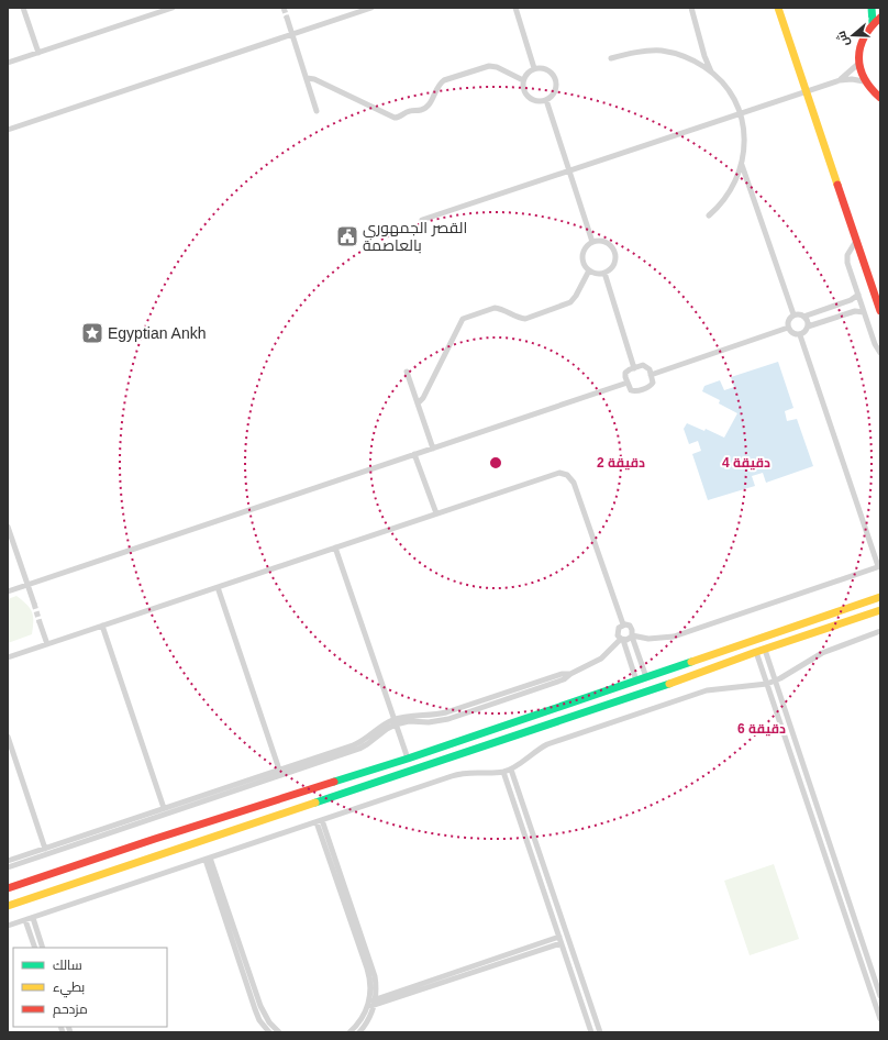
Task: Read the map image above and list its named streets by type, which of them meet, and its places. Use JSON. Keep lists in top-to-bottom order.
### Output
{
  "places": {
    "public building": ["القصر الجمهوري بالعاصمة"],
    "place": ["Egyptian Ankh"]
  },
  "legend": ["سالك", "بطيء", "مزدحم"],
  "north": "left",
  "rings": ["2 دقيقة", "4 دقيقة", "6 دقيقة"]
}
